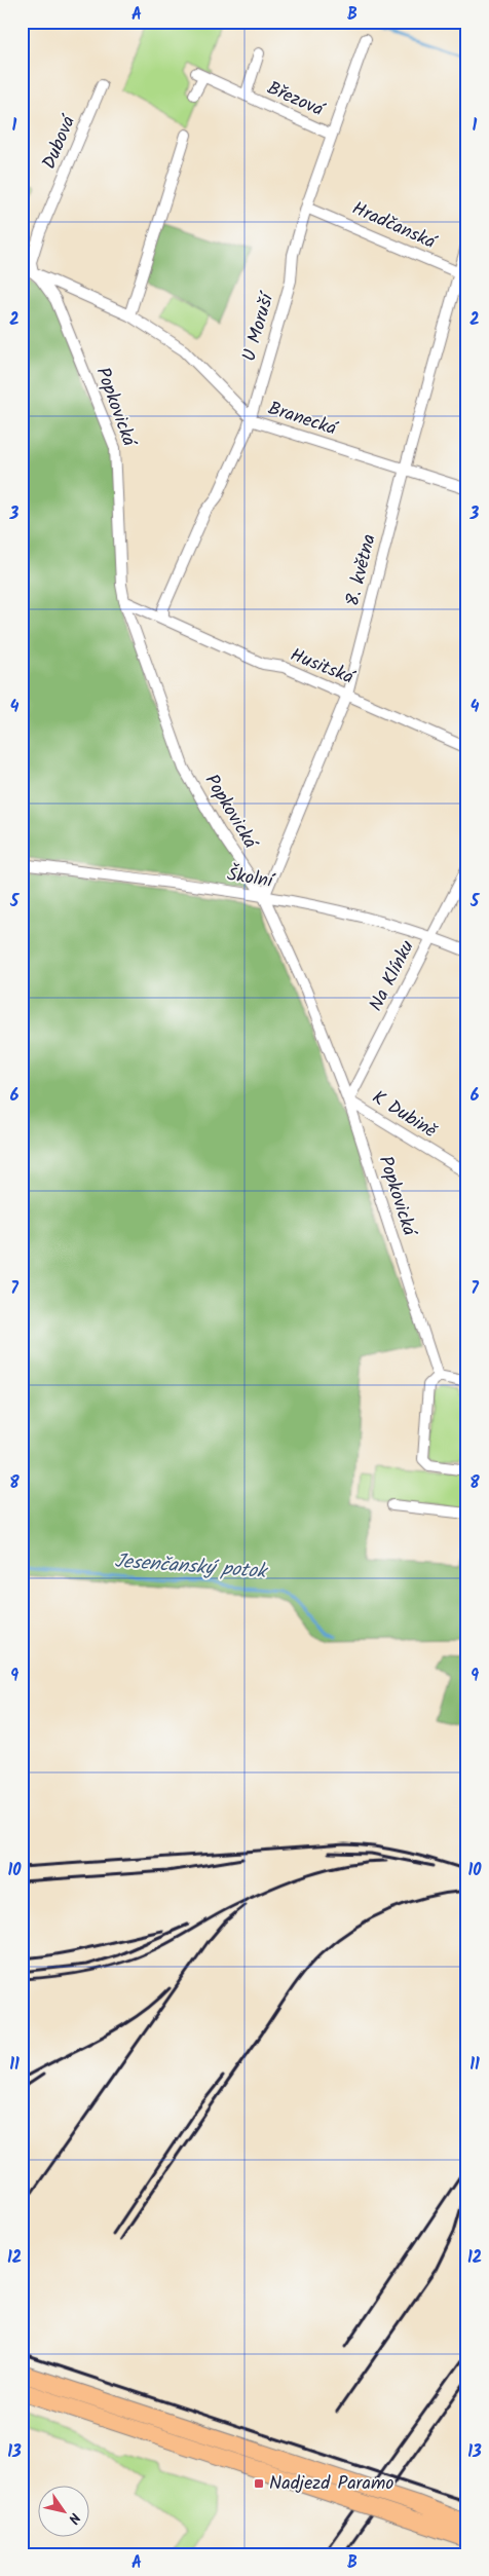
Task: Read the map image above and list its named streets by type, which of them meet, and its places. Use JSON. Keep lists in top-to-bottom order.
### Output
{
  "streets": {
    "street": [
      "Březová",
      "Dubová",
      "Hradčanská",
      "U Moruší",
      "Popkovická",
      "Branecká",
      "8. května",
      "Husitská",
      "Školní",
      "Na Klínku",
      "K Dubině"
    ]
  },
  "crossings": [
    ["Březová", "U Moruší"],
    ["Dubová", "Popkovická"],
    ["Dubová", "Branecká"],
    ["Hradčanská", "U Moruší"],
    ["Hradčanská", "8. května"],
    ["U Moruší", "Branecká"],
    ["U Moruší", "Husitská"],
    ["Popkovická", "Branecká"],
    ["Popkovická", "8. května"],
    ["Popkovická", "Husitská"],
    ["Popkovická", "Školní"],
    ["Popkovická", "Na Klínku"],
    ["Popkovická", "K Dubině"],
    ["Branecká", "8. května"],
    ["8. května", "Husitská"],
    ["8. května", "Školní"],
    ["Školní", "Na Klínku"],
    ["Na Klínku", "K Dubině"]
  ],
  "water": ["Jesenčanský potok"],
  "places": {
    "transit": ["Nadjezd Paramo"]
  },
  "north": "bottom right",
  "grid": {
    "columns": ["A", "B"],
    "rows": [
      "1",
      "2",
      "3",
      "4",
      "5",
      "6",
      "7",
      "8",
      "9",
      "10",
      "11",
      "12",
      "13"
    ]
  }
}
